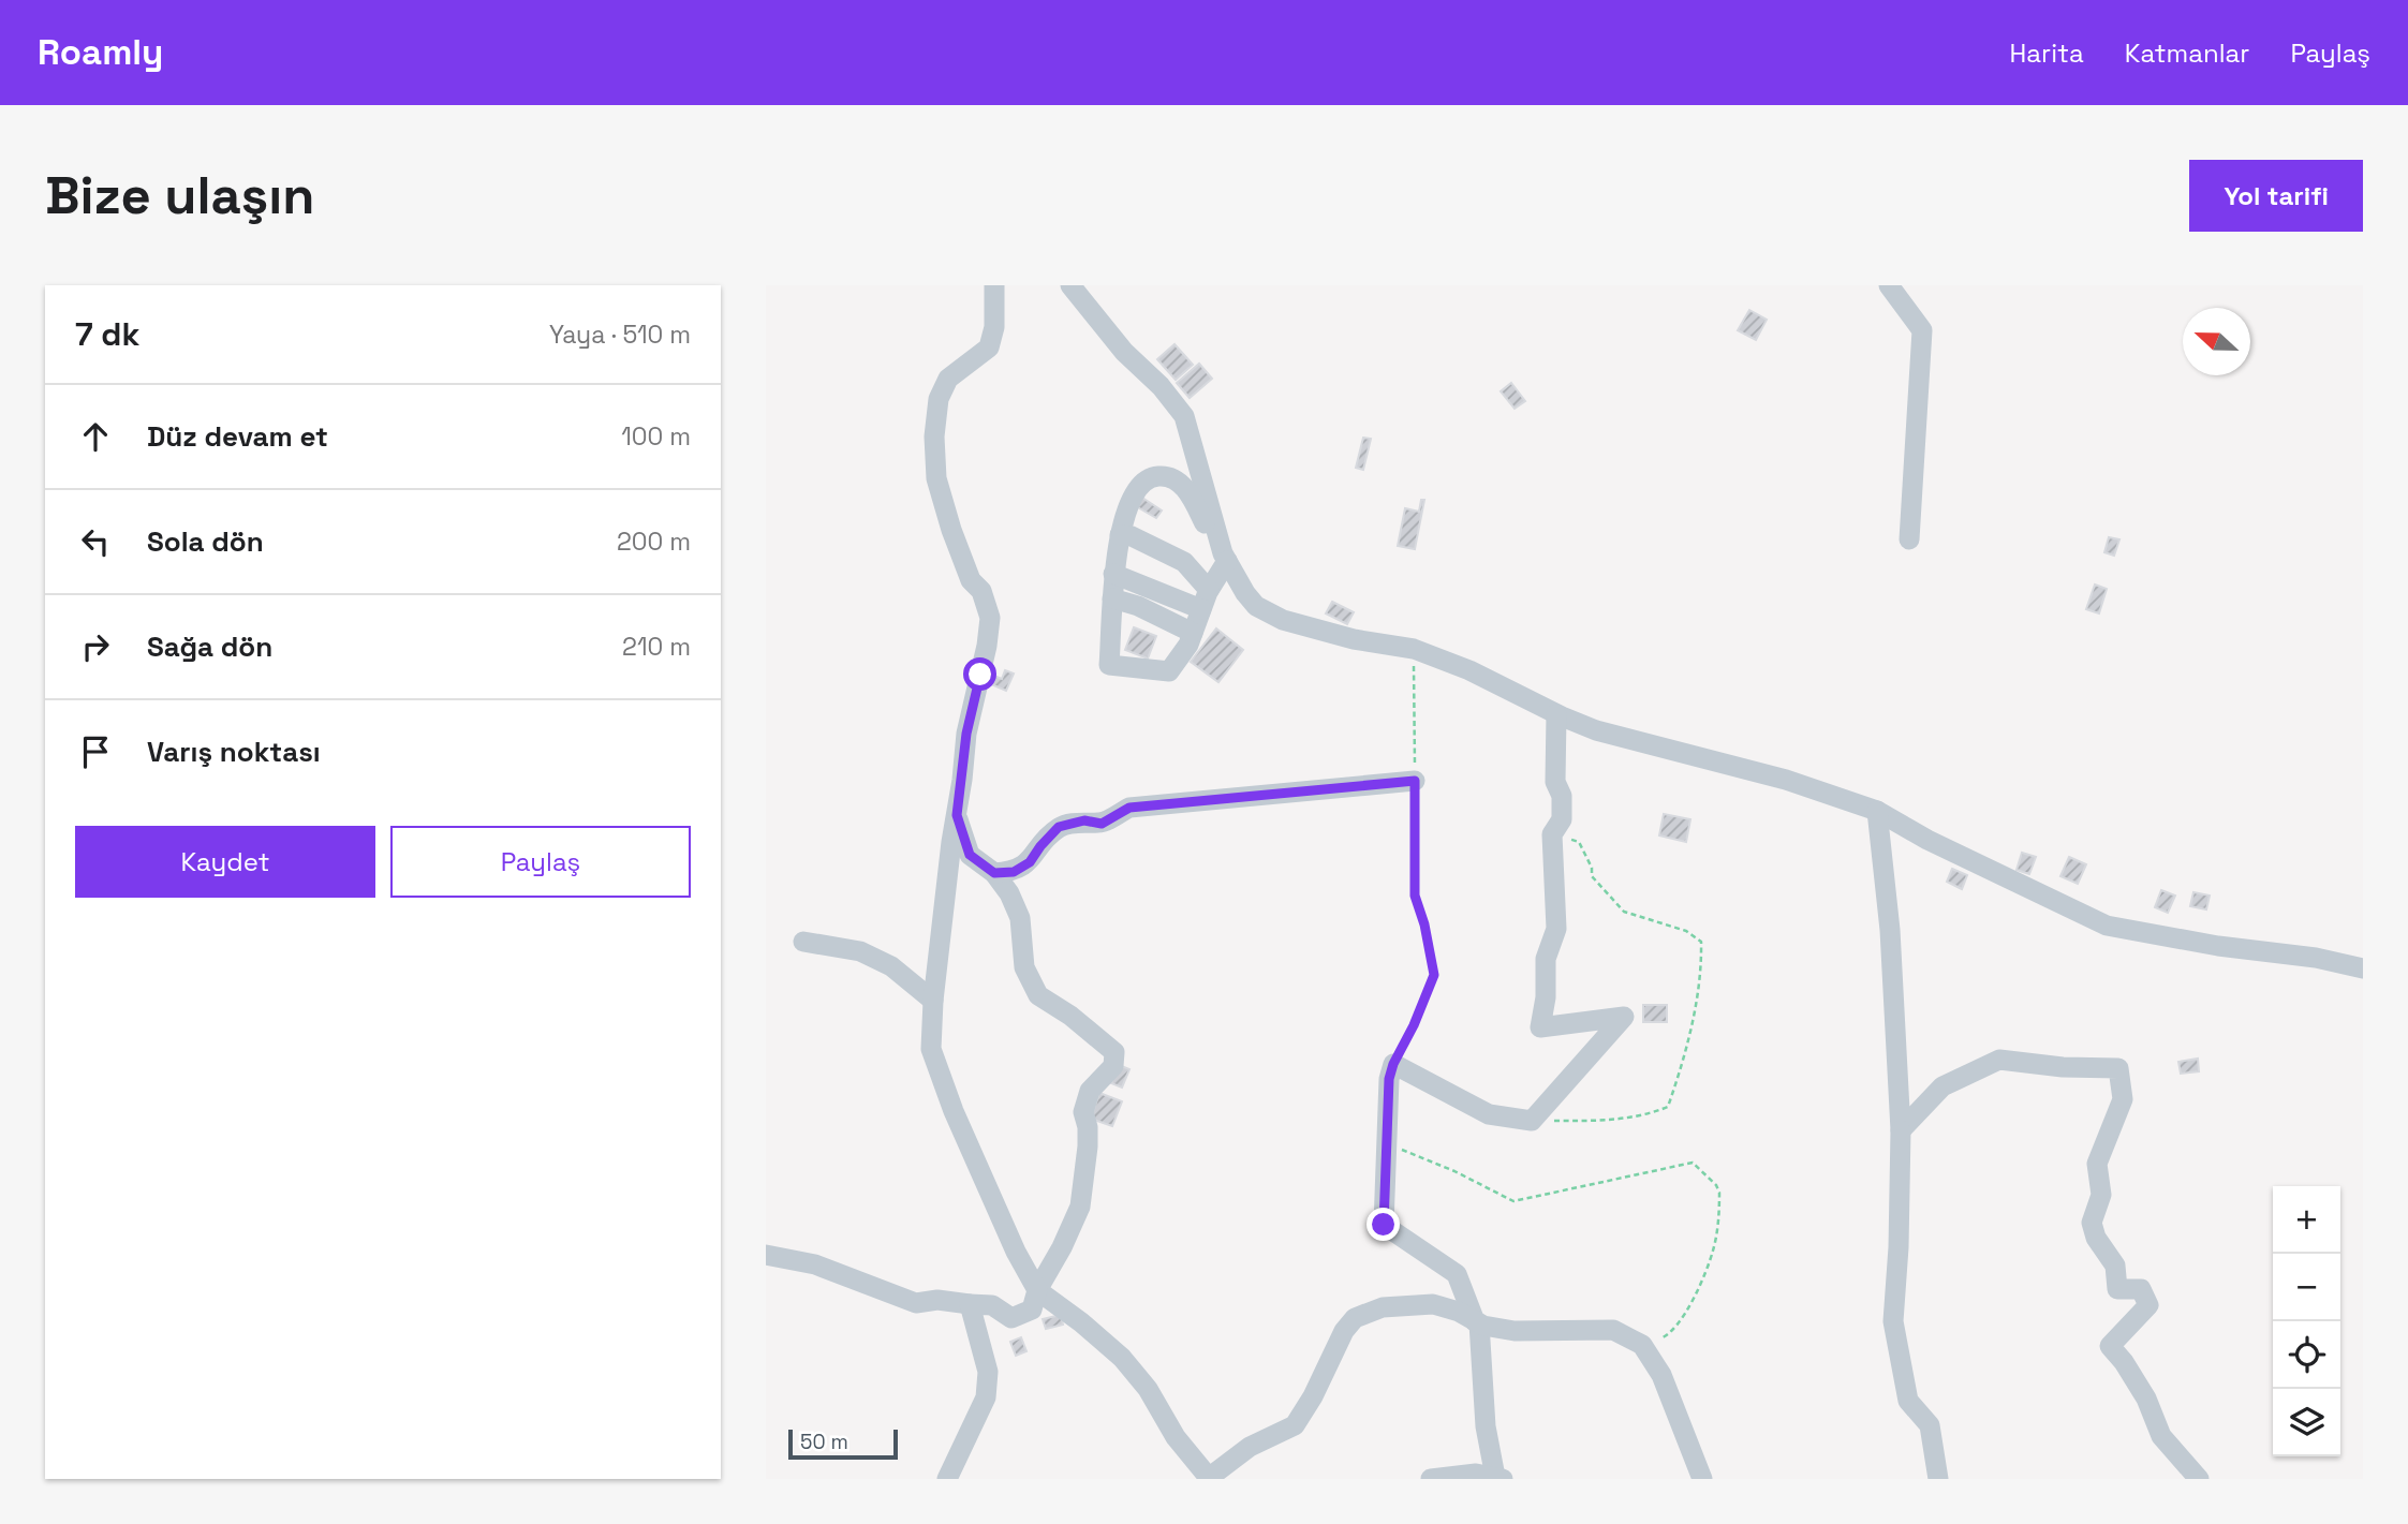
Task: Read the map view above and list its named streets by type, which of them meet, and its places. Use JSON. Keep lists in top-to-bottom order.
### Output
{
  "scale_bar": "50 m",
  "north": "left",
  "page": {
    "header": "Roamly",
    "nav": ["Harita", "Katmanlar", "Paylaş"],
    "buttons": [
      "Yol tarifi",
      ["Kaydet", "Paylaş"]
    ],
    "title": "Bize ulaşın",
    "heading": ["7 dk", "Yaya · 510 m"],
    "list": [
      ["Düz devam et", "100 m"],
      ["Sola dön", "200 m"],
      ["Sağa dön", "210 m"],
      "Varış noktası"
    ],
    "map_buttons": ["+", "−"],
    "scale": "50 m"
  }
}
